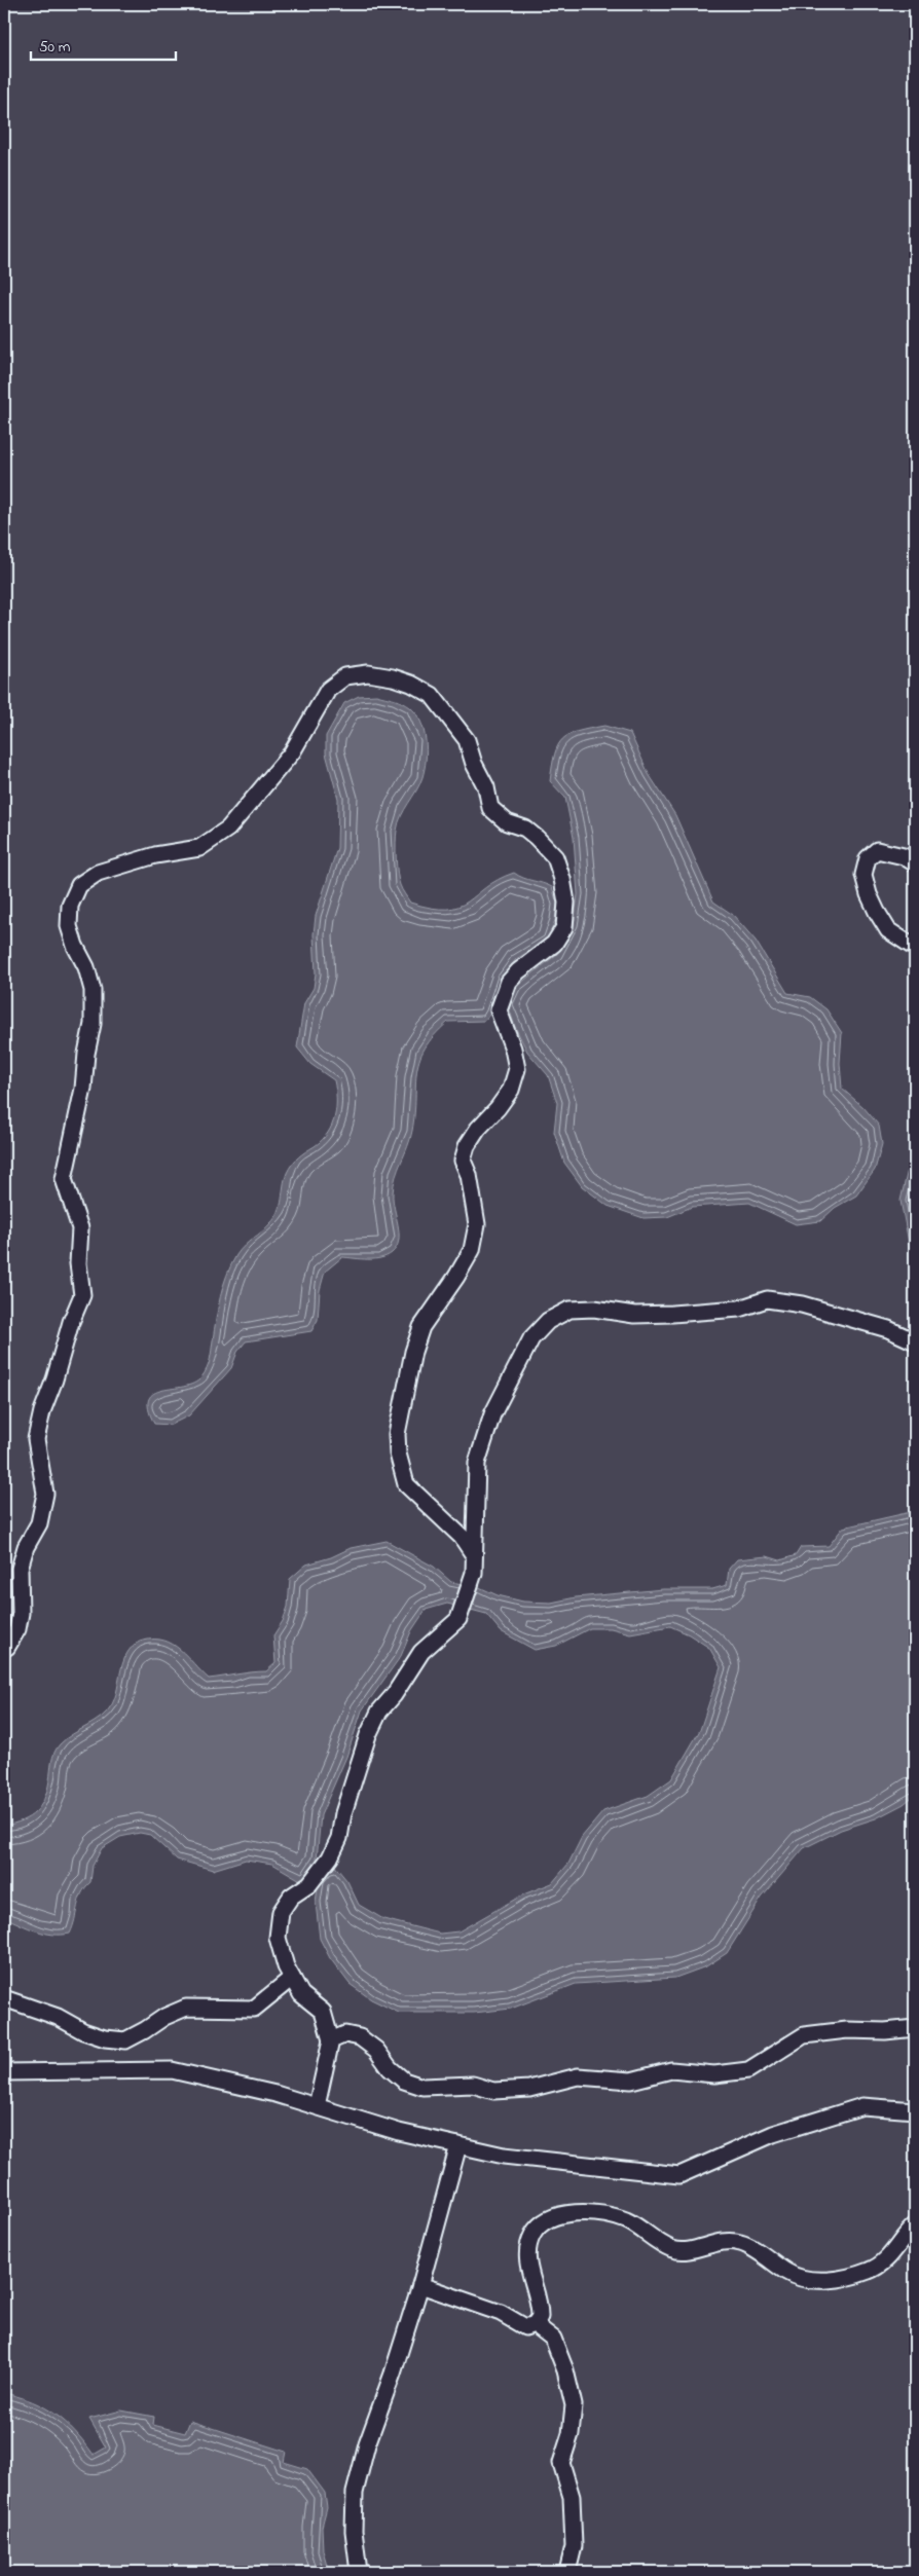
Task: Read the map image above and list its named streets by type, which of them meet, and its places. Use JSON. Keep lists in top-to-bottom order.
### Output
{
  "scale_bar": "50 m"
}
